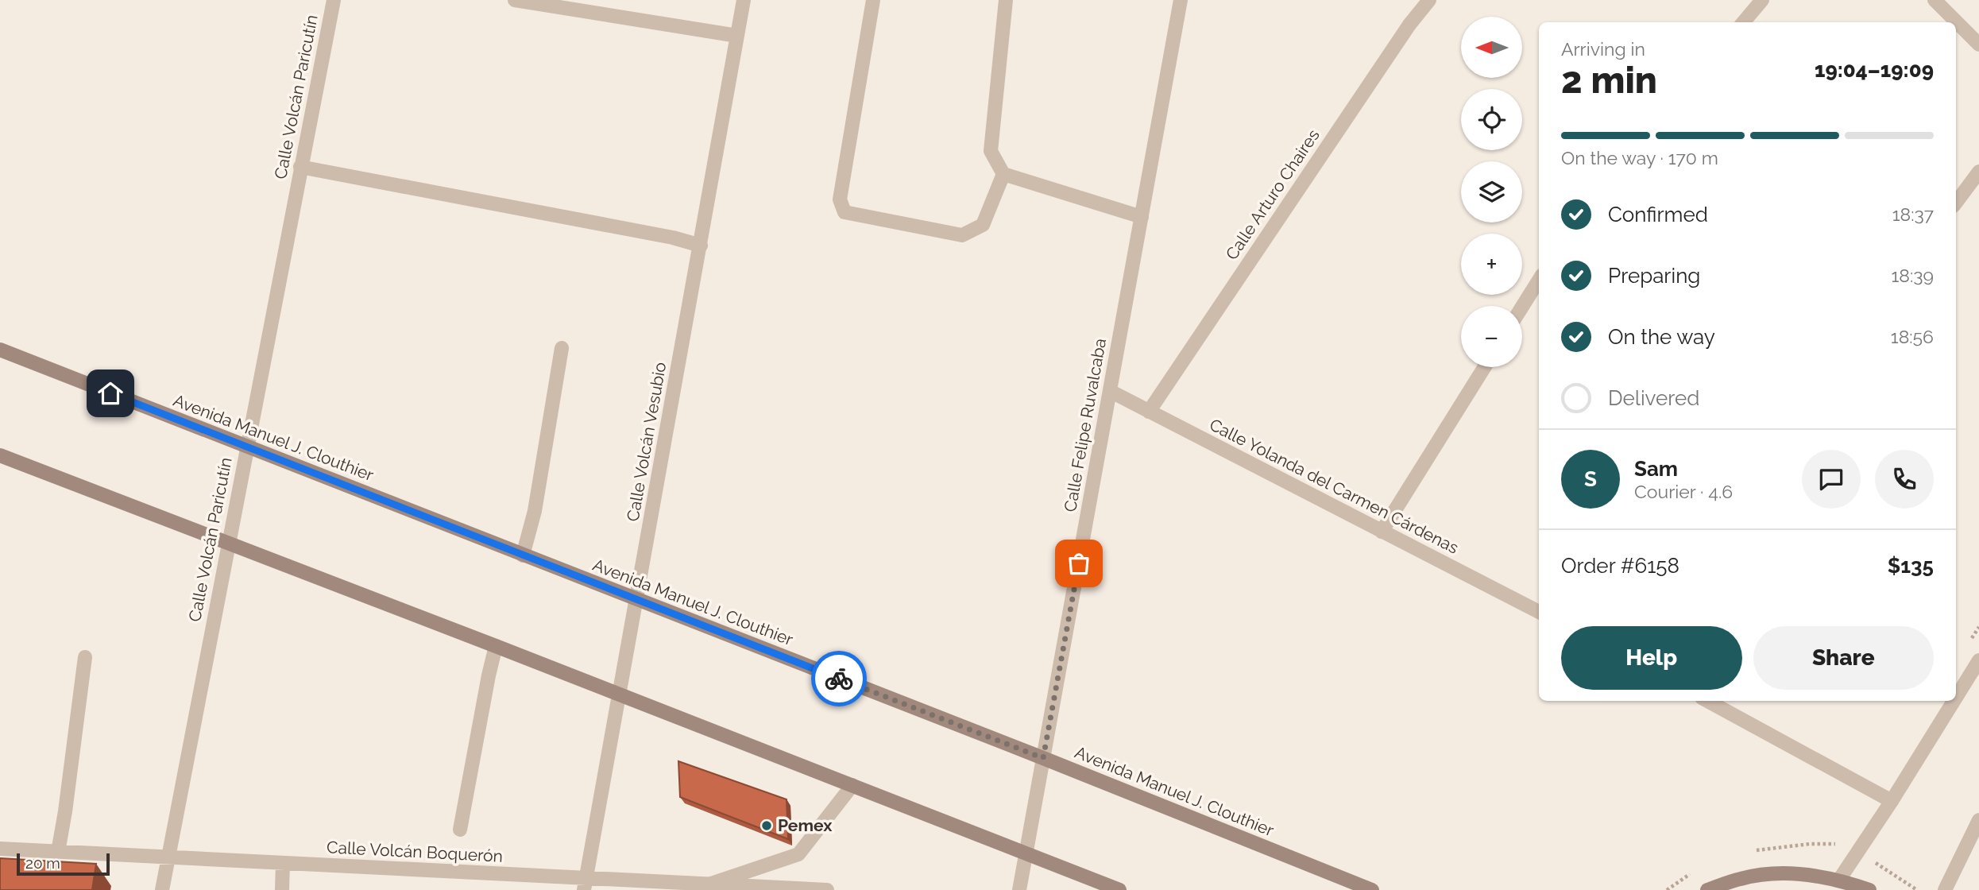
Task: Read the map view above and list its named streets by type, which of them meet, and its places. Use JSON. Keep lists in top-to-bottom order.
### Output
{
  "streets": {
    "main road": ["Avenida Manuel J. Clouthier"],
    "street": [
      "Calle Volcán Paricutín",
      "Calle Arturo Chaires",
      "Calle Felipe Ruvalcaba",
      "Calle Volcán Vesubio",
      "Calle Yolanda del Carmen Cárdenas",
      "Calle Volcán Boquerón"
    ]
  },
  "crossings": [
    ["Calle Volcán Paricutín", "Avenida Manuel J. Clouthier"],
    ["Calle Volcán Paricutín", "Calle Volcán Boquerón"],
    ["Calle Arturo Chaires", "Calle Yolanda del Carmen Cárdenas"],
    ["Calle Felipe Ruvalcaba", "Avenida Manuel J. Clouthier"],
    ["Calle Felipe Ruvalcaba", "Calle Yolanda del Carmen Cárdenas"],
    ["Avenida Manuel J. Clouthier", "Calle Volcán Vesubio"],
    ["Calle Volcán Vesubio", "Calle Volcán Boquerón"]
  ],
  "places": ["Pemex"],
  "scale_bar": "20 m",
  "north": "left",
  "page": {
    "map_buttons": ["+", "−"],
    "heading": ["2 min", "Arriving in", "19:04–19:09"],
    "panel": [
      "Sam",
      "Courier · 4.6",
      "Order #6158",
      "$135"
    ],
    "bar": "On the way · 170 m",
    "list": [
      ["Confirmed", "18:37"],
      ["Preparing", "18:39"],
      ["On the way", "18:56"],
      "Delivered"
    ],
    "round": "S",
    "buttons": ["Help", "Share"],
    "scale": "20 m"
  }
}
